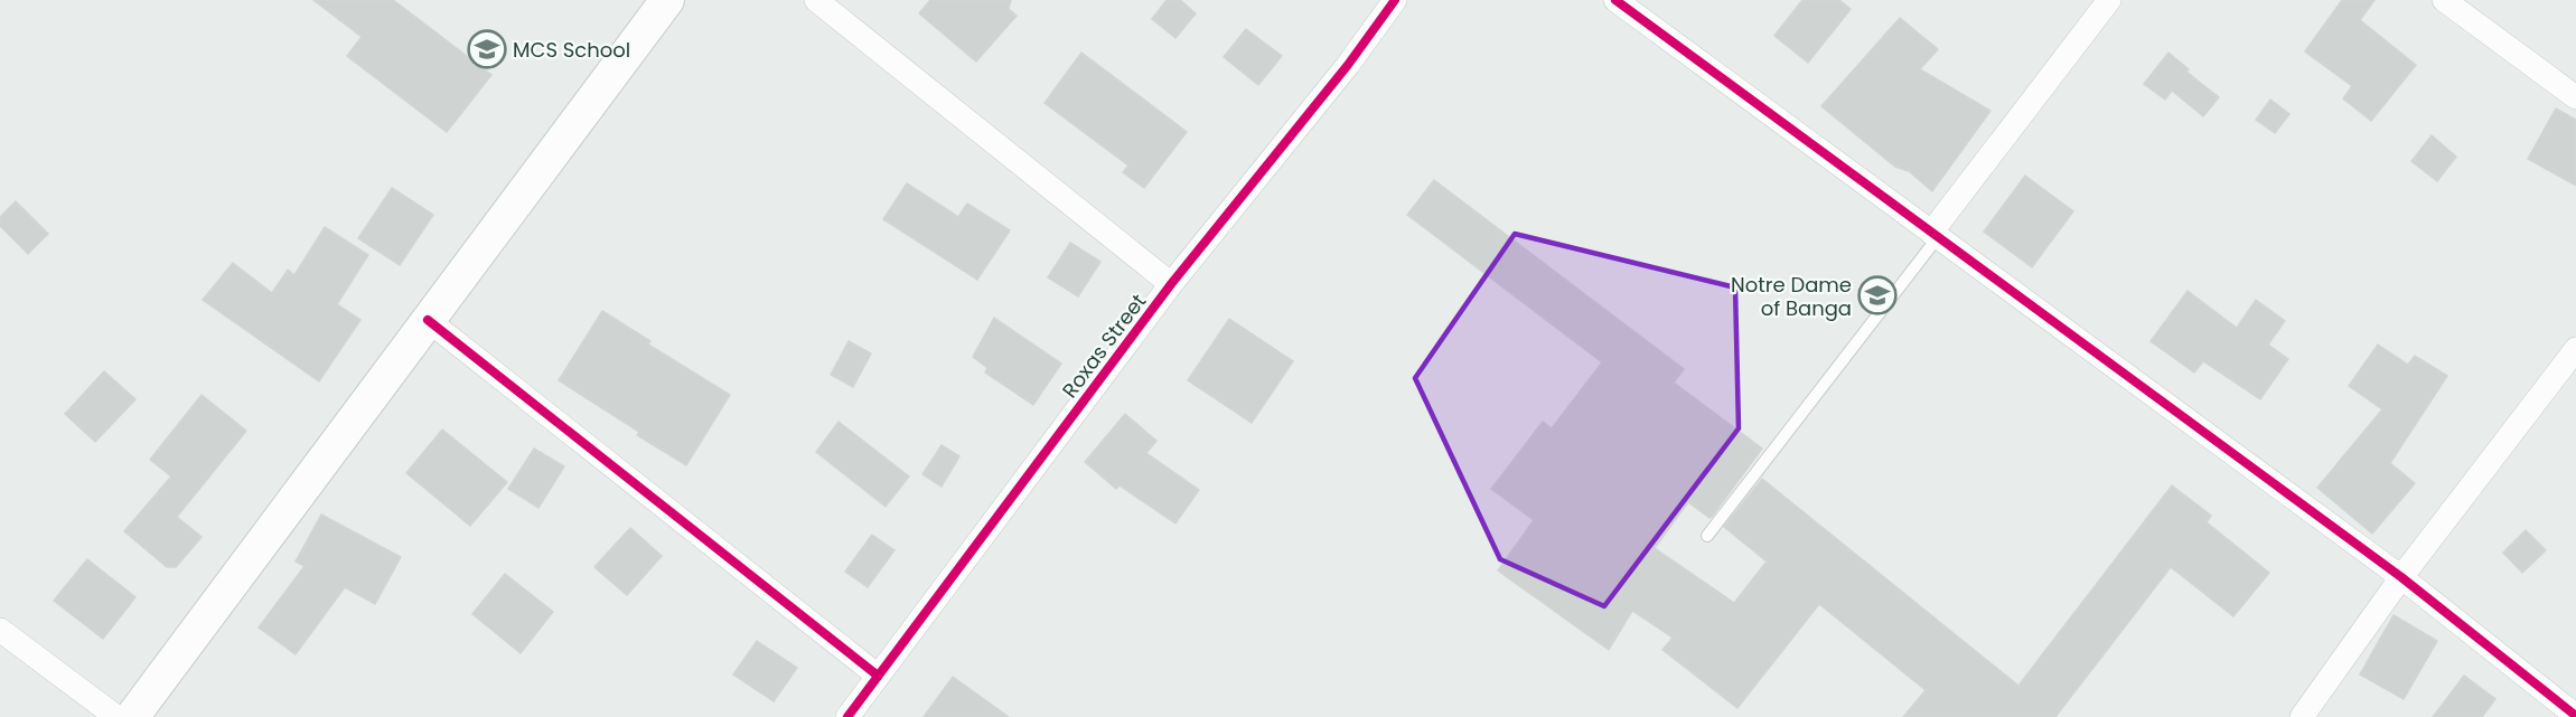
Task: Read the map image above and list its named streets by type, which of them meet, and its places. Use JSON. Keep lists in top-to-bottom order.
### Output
{
  "streets": {
    "street": ["Roxas Street"]
  },
  "places": {
    "school or university": ["MCS School", "Notre Dame of Banga"]
  }
}
